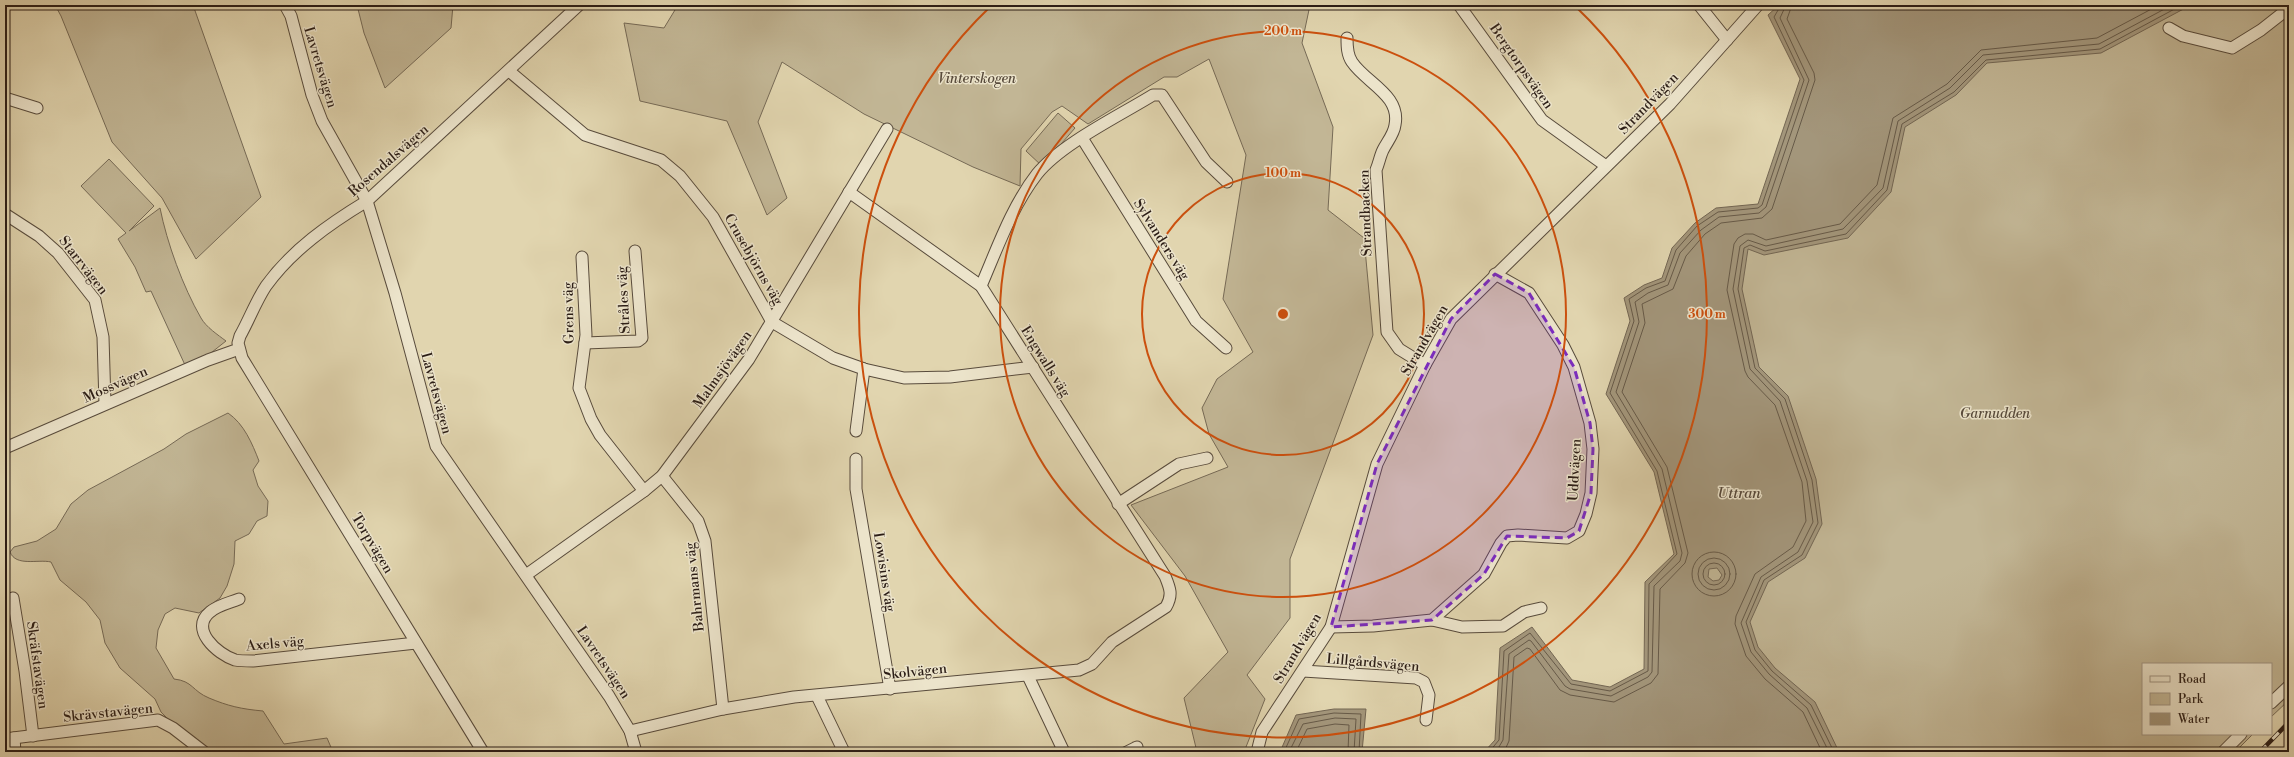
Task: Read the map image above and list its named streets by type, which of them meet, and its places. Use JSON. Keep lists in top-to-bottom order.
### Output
{
  "streets": {
    "street": [
      "Bergtorpsvägen",
      "Lavretsvägen",
      "Strandvägen",
      "Rosendalsvägen",
      "Strandbacken",
      "Sylvanders väg",
      "Crusebjörns väg",
      "Starrvägen",
      "Stråles väg",
      "Grens väg",
      "Engwalls väg",
      "Malmsjövägen",
      "Mossvägen",
      "Uddvägen",
      "Torpvägen",
      "Lowisins väg",
      "Bahrmans väg",
      "Axels väg",
      "Lillgårdsvägen",
      "Skräfstavägen",
      "Skolvägen",
      "Skrävstavägen"
    ]
  },
  "crossings": [
    ["Bergtorpsvägen", "Strandvägen"],
    ["Lavretsvägen", "Rosendalsvägen"],
    ["Lavretsvägen", "Malmsjövägen"],
    ["Lavretsvägen", "Skolvägen"],
    ["Strandvägen", "Strandbacken"],
    ["Strandvägen", "Uddvägen"],
    ["Strandvägen", "Lillgårdsvägen"],
    ["Rosendalsvägen", "Crusebjörns väg"],
    ["Rosendalsvägen", "Mossvägen"],
    ["Rosendalsvägen", "Torpvägen"],
    ["Crusebjörns väg", "Engwalls väg"],
    ["Crusebjörns väg", "Malmsjövägen"],
    ["Starrvägen", "Mossvägen"],
    ["Stråles väg", "Grens väg"],
    ["Grens väg", "Malmsjövägen"],
    ["Engwalls väg", "Malmsjövägen"],
    ["Engwalls väg", "Skolvägen"],
    ["Malmsjövägen", "Bahrmans väg"],
    ["Mossvägen", "Torpvägen"],
    ["Torpvägen", "Axels väg"],
    ["Lowisins väg", "Skolvägen"],
    ["Bahrmans väg", "Skolvägen"],
    ["Skräfstavägen", "Skrävstavägen"]
  ],
  "water": ["Uttran"],
  "parks": ["Vinterskogen", "Garnudden"],
  "legend": ["Road", "Park", "Water"],
  "rings": ["200 m", "100 m", "300 m"]
}
